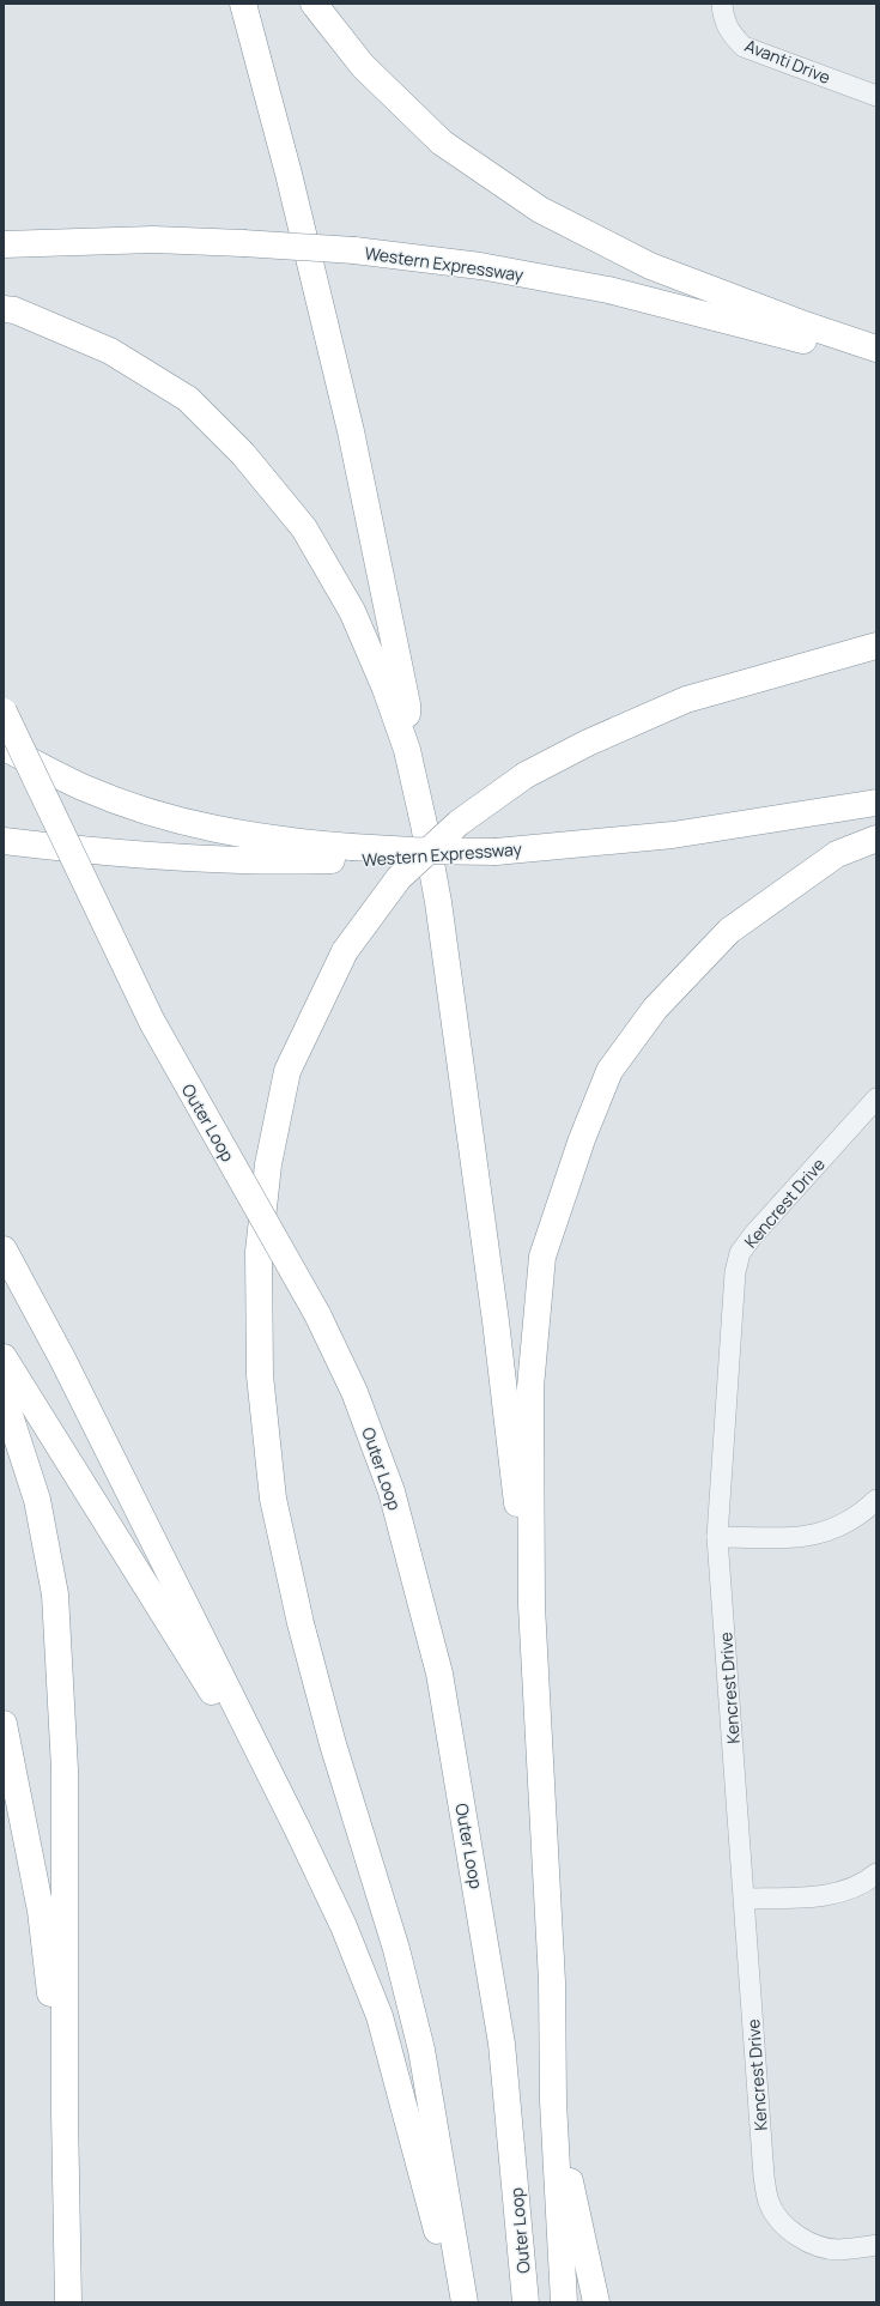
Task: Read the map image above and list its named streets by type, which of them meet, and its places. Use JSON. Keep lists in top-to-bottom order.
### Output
{
  "streets": {
    "highway": ["Western Expressway", "Outer Loop"],
    "street": ["Avanti Drive", "Kencrest Drive"]
  }
}
